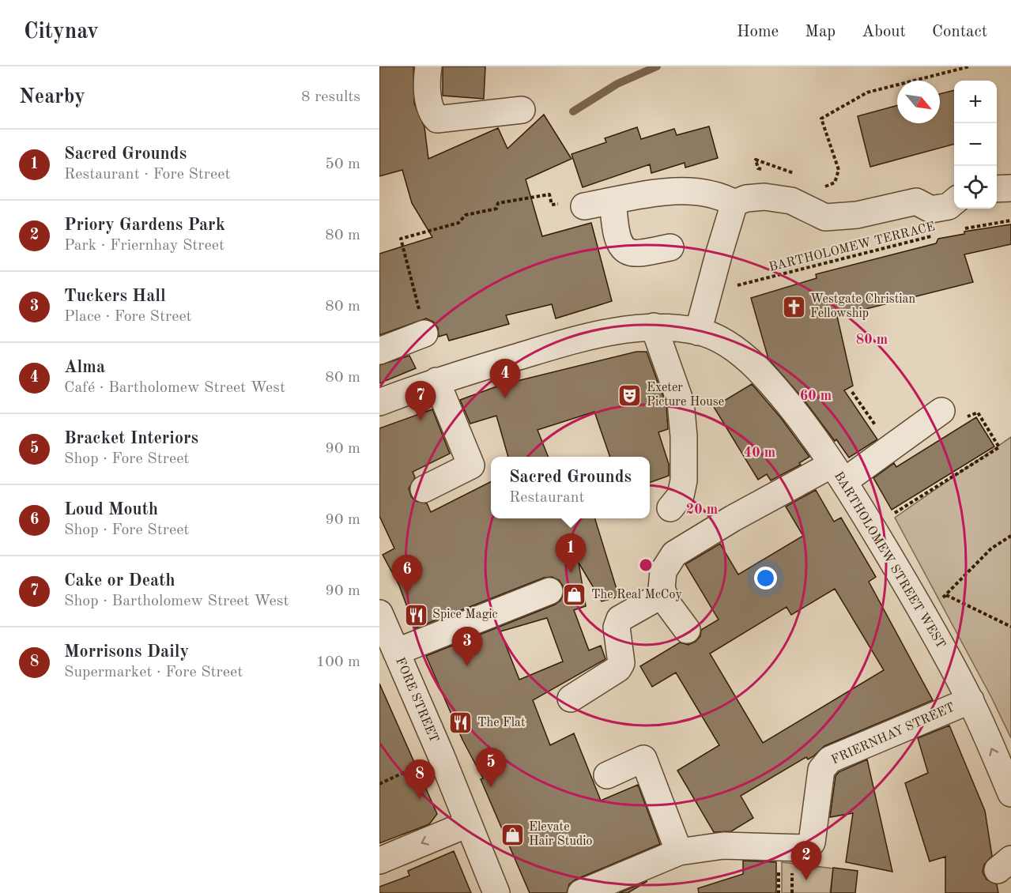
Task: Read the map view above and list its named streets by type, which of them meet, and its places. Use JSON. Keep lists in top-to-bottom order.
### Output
{
  "streets": {
    "street": ["BARTHOLOMEW STREET WEST", "FORE STREET", "FRIERNHAY STREET"],
    "path": ["BARTHOLOMEW TERRACE"]
  },
  "crossings": [
    ["BARTHOLOMEW STREET WEST", "FRIERNHAY STREET"]
  ],
  "places": {
    "church": ["Westgate Christian Fellowship"],
    "theatre": ["Exeter Picture House"],
    "shop": ["The Real McCoy", "Elevate Hair Studio"],
    "restaurant": ["Spice Magic", "The Flat"]
  },
  "north": "bottom right",
  "page": {
    "header": "Citynav",
    "nav": [
      "Home",
      "Map",
      "About",
      "Contact"
    ],
    "heading": ["Nearby", "8 results"],
    "map_buttons": ["+", "−"],
    "list": [
      {
        "mark": "1",
        "name": "Sacred Grounds",
        "note": "Restaurant · Fore Street",
        "value": "50 m"
      },
      {
        "mark": "2",
        "name": "Priory Gardens Park",
        "note": "Park · Friernhay Street",
        "value": "80 m"
      },
      {
        "mark": "3",
        "name": "Tuckers Hall",
        "note": "Place · Fore Street",
        "value": "80 m"
      },
      {
        "mark": "4",
        "name": "Alma",
        "note": "Café · Bartholomew Street West",
        "value": "80 m"
      },
      {
        "mark": "5",
        "name": "Bracket Interiors",
        "note": "Shop · Fore Street",
        "value": "90 m"
      },
      {
        "mark": "6",
        "name": "Loud Mouth",
        "note": "Shop · Fore Street",
        "value": "90 m"
      },
      {
        "mark": "7",
        "name": "Cake or Death",
        "note": "Shop · Bartholomew Street West",
        "value": "90 m"
      },
      {
        "mark": "8",
        "name": "Morrisons Daily",
        "note": "Supermarket · Fore Street",
        "value": "100 m"
      }
    ],
    "pins": [
      "4",
      "7",
      "1",
      "6",
      "3",
      "5",
      "8",
      "2"
    ],
    "popup": ["Sacred Grounds", "Restaurant"]
  },
  "rings": [
    "80 m",
    "60 m",
    "40 m",
    "20 m"
  ]
}
